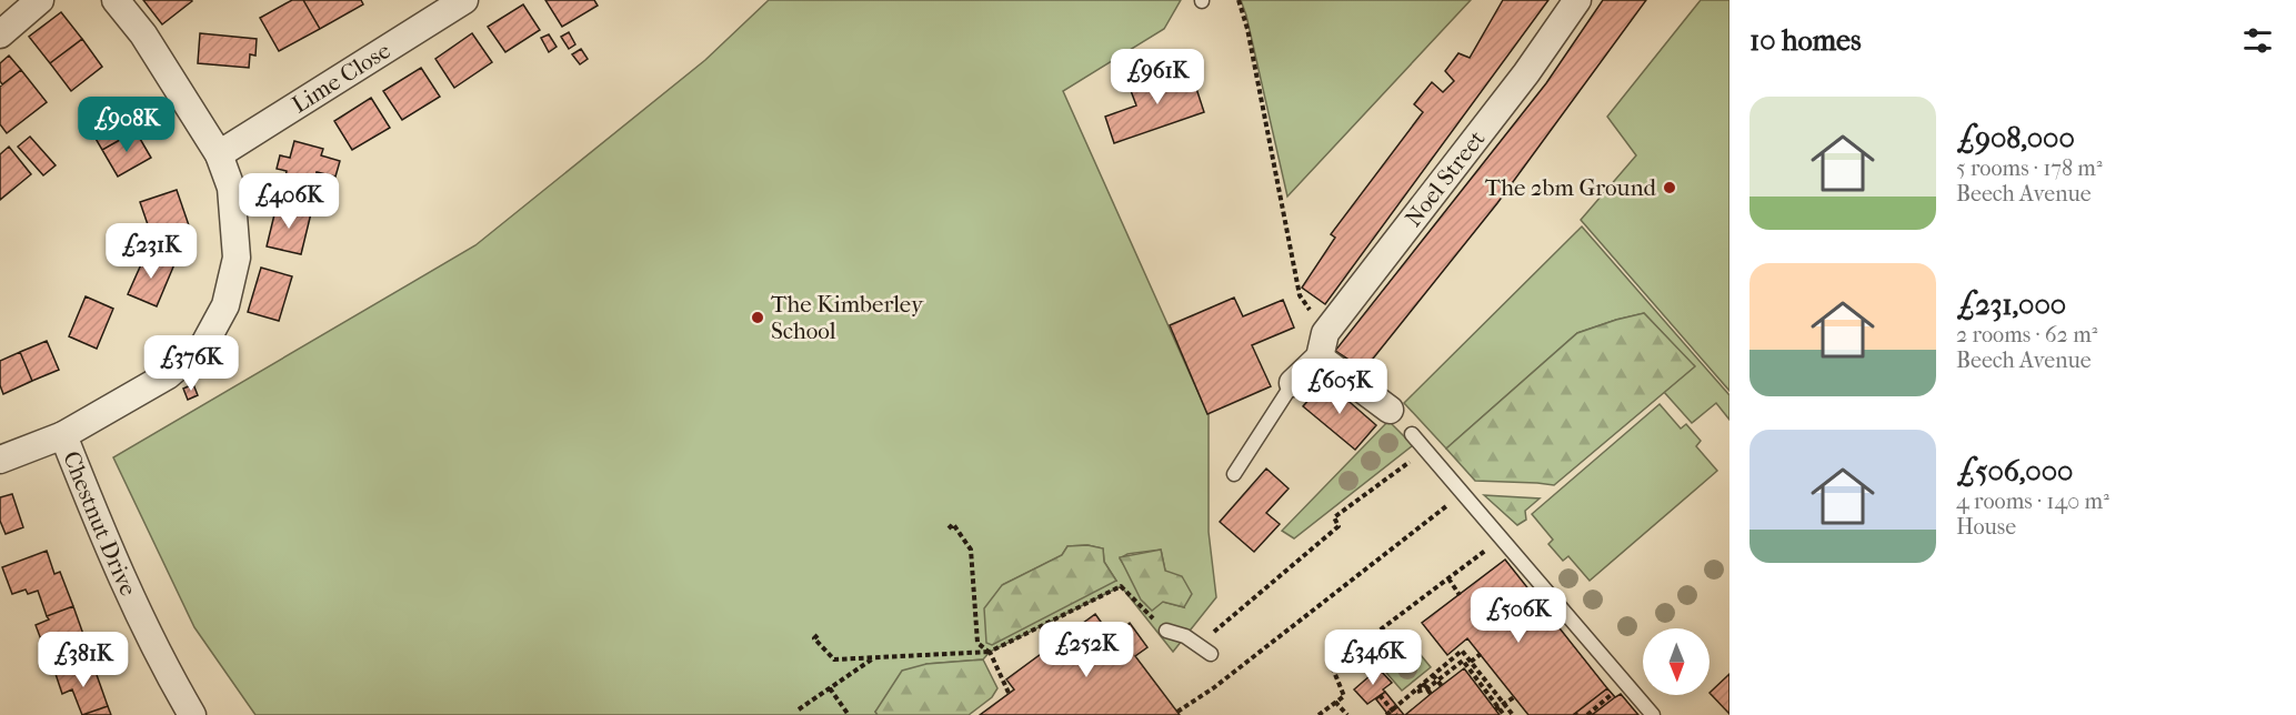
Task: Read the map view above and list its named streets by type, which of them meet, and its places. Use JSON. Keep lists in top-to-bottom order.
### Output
{
  "streets": {
    "street": ["Lime Close", "Noel Street", "Chestnut Drive"]
  },
  "places": ["The 2bm Ground", "The Kimberley School"],
  "north": "bottom",
  "page": {
    "heading": "10 homes",
    "price": [
      "£961K",
      "£908K",
      "£406K",
      "£231K",
      "£376K",
      "£605K",
      "£506K",
      "£252K",
      "£346K",
      "£381K"
    ],
    "list": [
      {
        "name": "£908,000",
        "note": "5 rooms · 178 m² · Beech Avenue"
      },
      {
        "name": "£231,000",
        "note": "2 rooms · 62 m² · Beech Avenue"
      },
      {
        "name": "£506,000",
        "note": "4 rooms · 140 m² · House"
      }
    ]
  }
}
